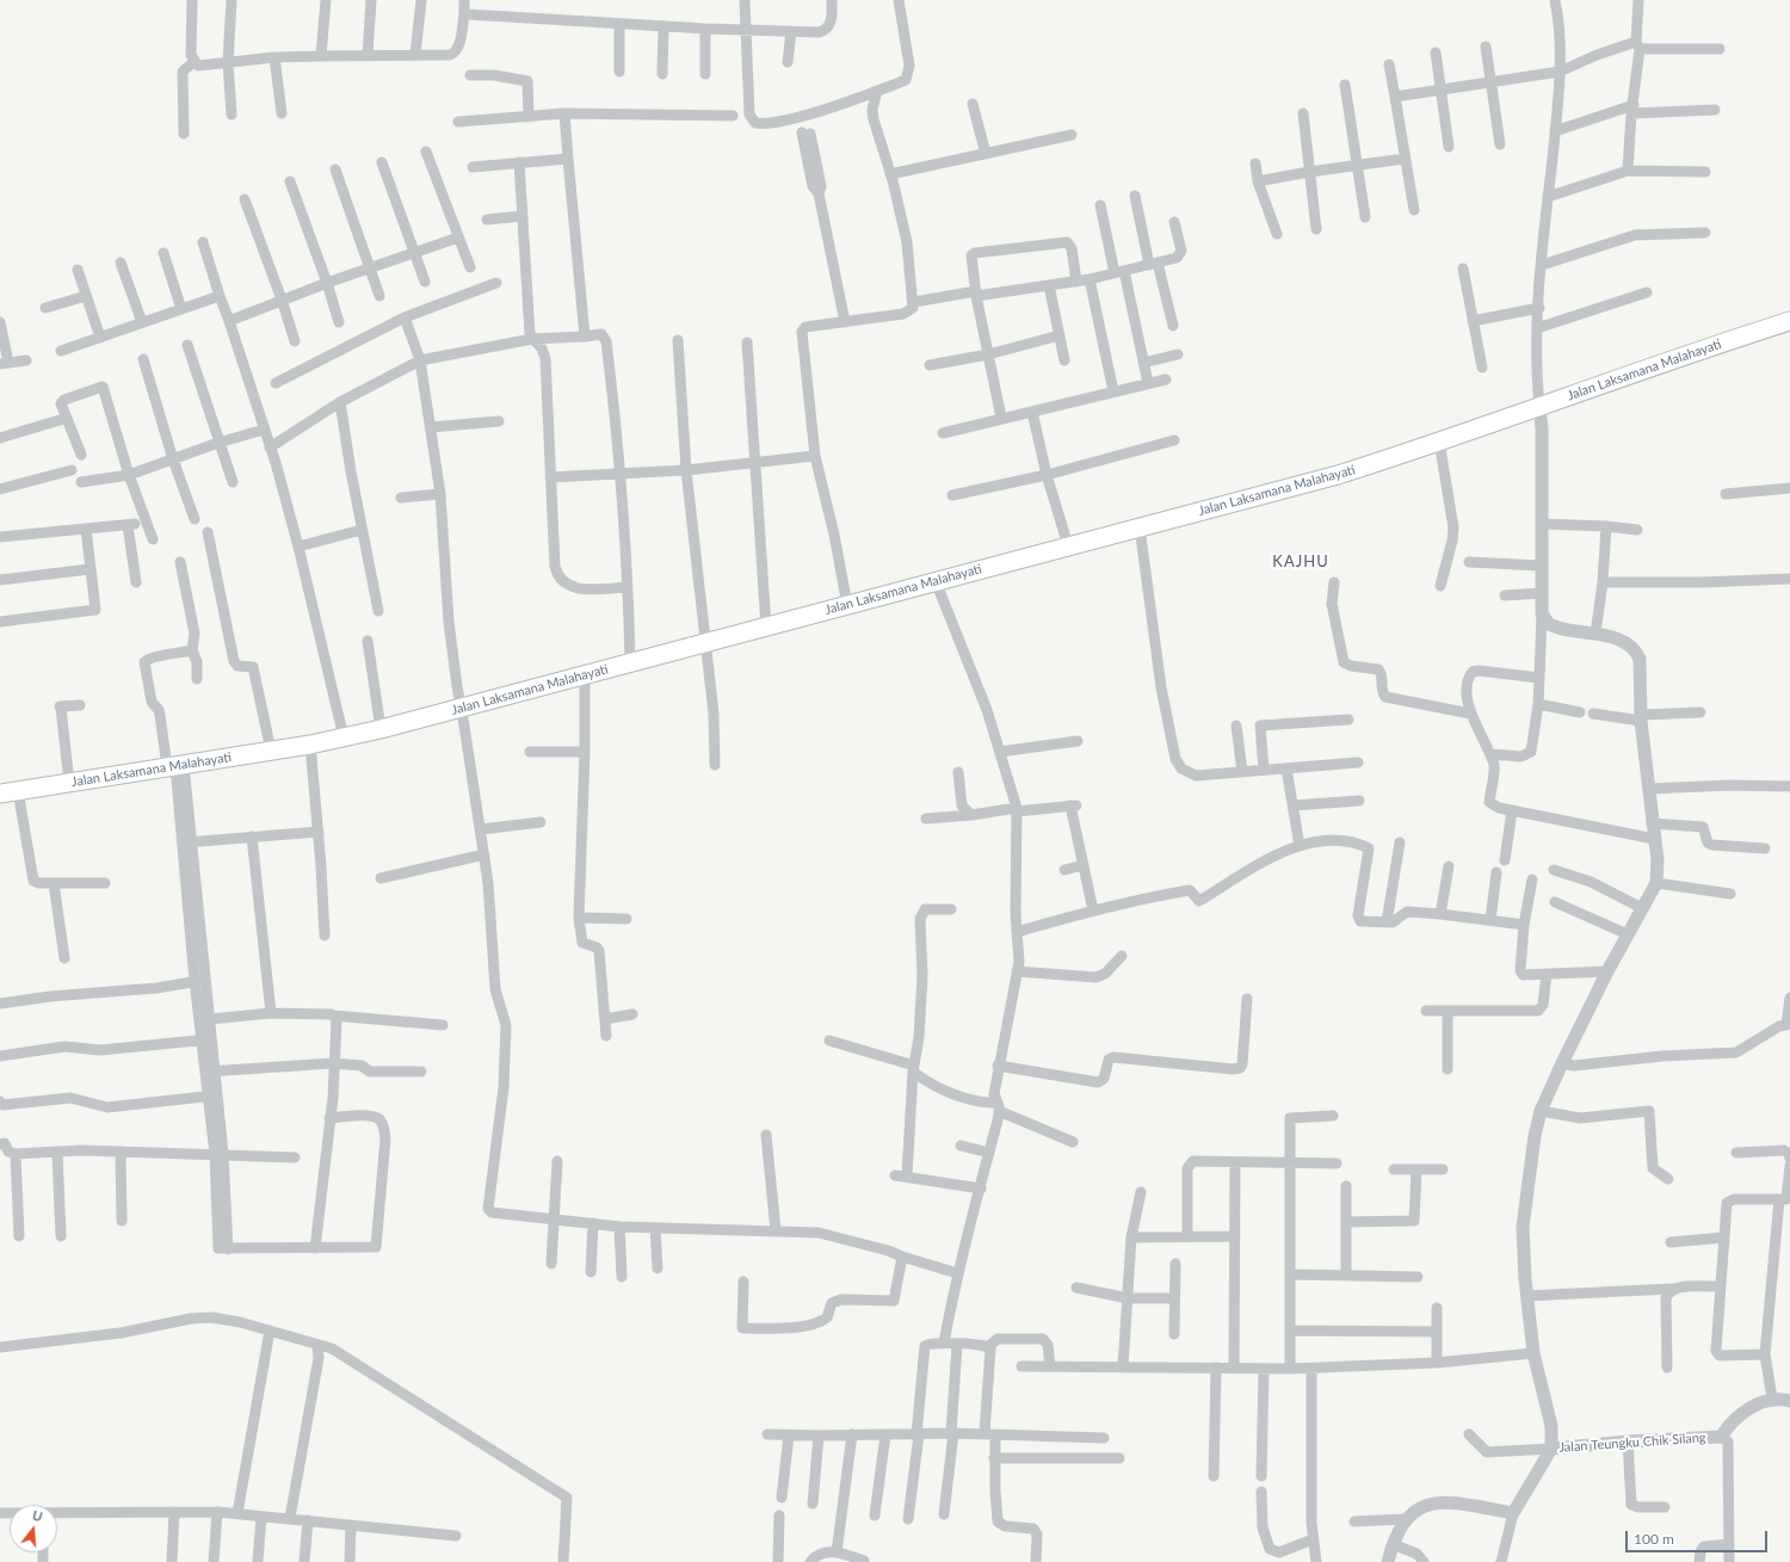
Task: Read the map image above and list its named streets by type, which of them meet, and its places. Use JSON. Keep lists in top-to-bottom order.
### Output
{
  "streets": {
    "highway": ["Jalan Laksamana Malahayati"],
    "street": ["Jalan Teungku Chik Silang"]
  },
  "districts": ["KAJHU"],
  "scale_bar": "100 m",
  "north": "top"
}
